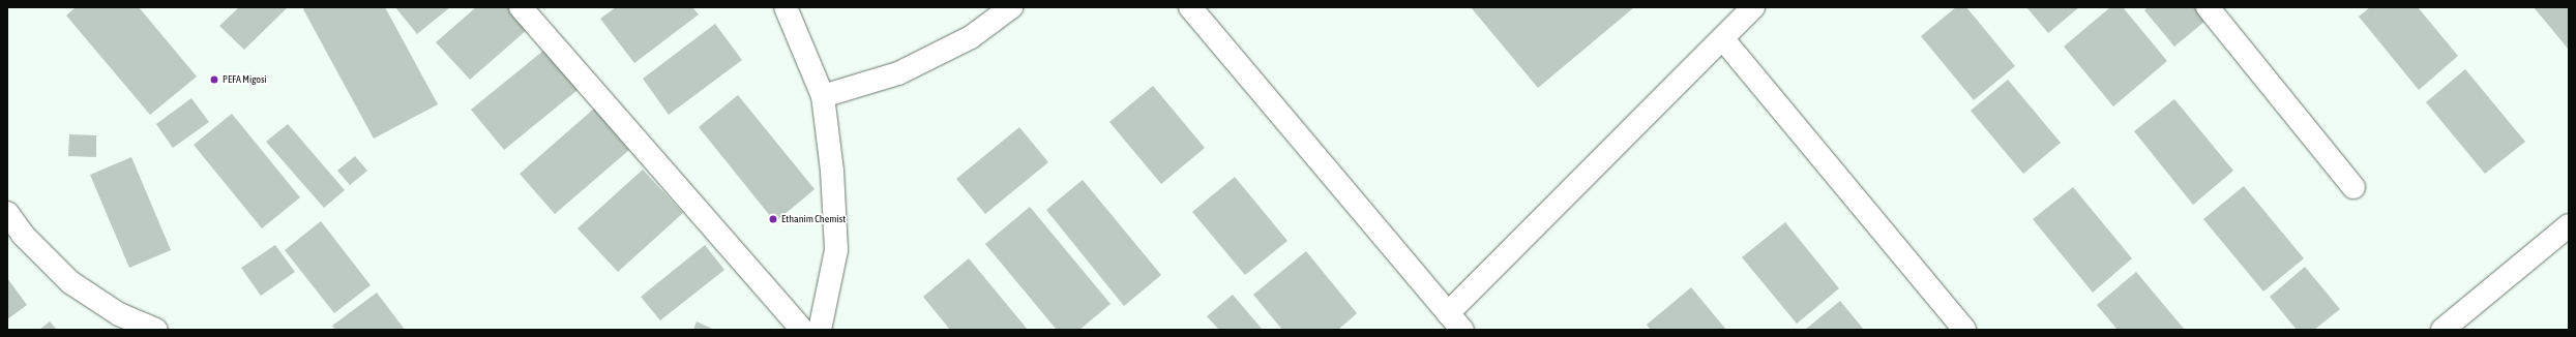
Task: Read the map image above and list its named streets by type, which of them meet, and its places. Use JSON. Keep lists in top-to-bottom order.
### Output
{
  "places": ["PEFA Migosi", "Ethanim Chemist"]
}
